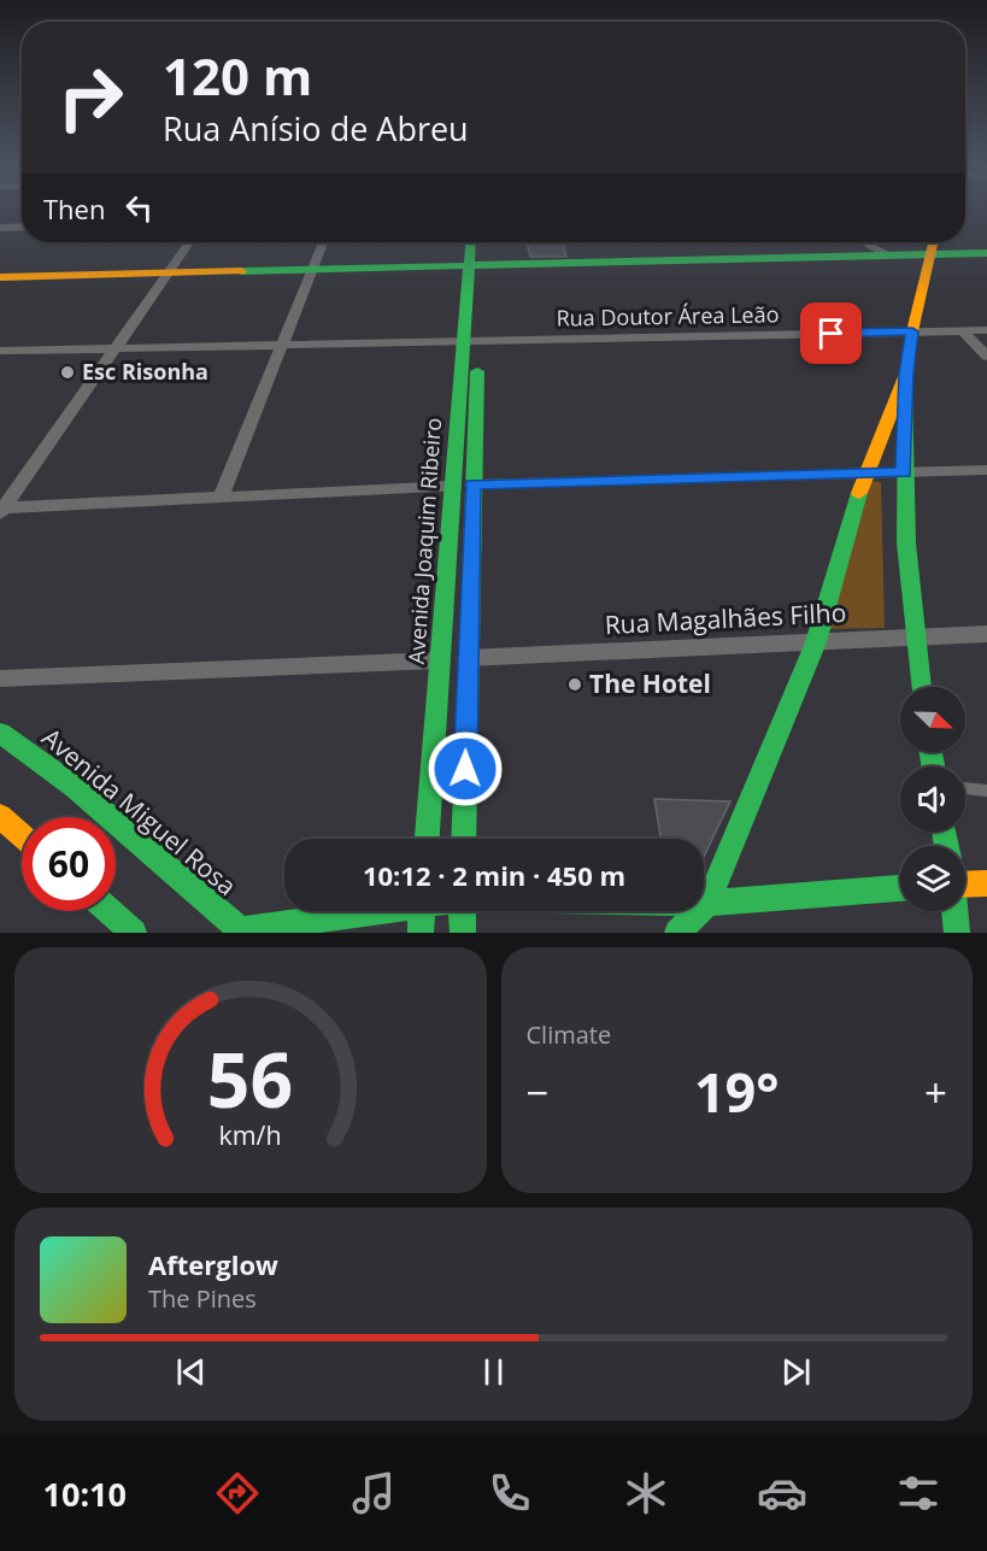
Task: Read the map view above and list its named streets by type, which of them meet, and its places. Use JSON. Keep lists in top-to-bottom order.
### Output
{
  "streets": {
    "main road": ["Avenida Joaquim Ribeiro", "Avenida Miguel Rosa"],
    "street": ["Rua Doutor Área Leão", "Rua Magalhães Filho"]
  },
  "crossings": [
    ["Rua Doutor Área Leão", "Avenida Joaquim Ribeiro"],
    ["Avenida Joaquim Ribeiro", "Rua Magalhães Filho"]
  ],
  "places": ["Esc Risonha", "The Hotel"],
  "north": "bottom right",
  "page": {
    "turn": ["120 m", "Rua Anísio de Abreu"],
    "then": "Then",
    "limit": "60",
    "trip": "10:12 · 2 min · 450 m",
    "tile": "Climate",
    "heat": ["−", "19°", "+"],
    "song": ["Afterglow", "The Pines"],
    "tabs": "10:10",
    "gauge": ["56", "km/h"]
  }
}
